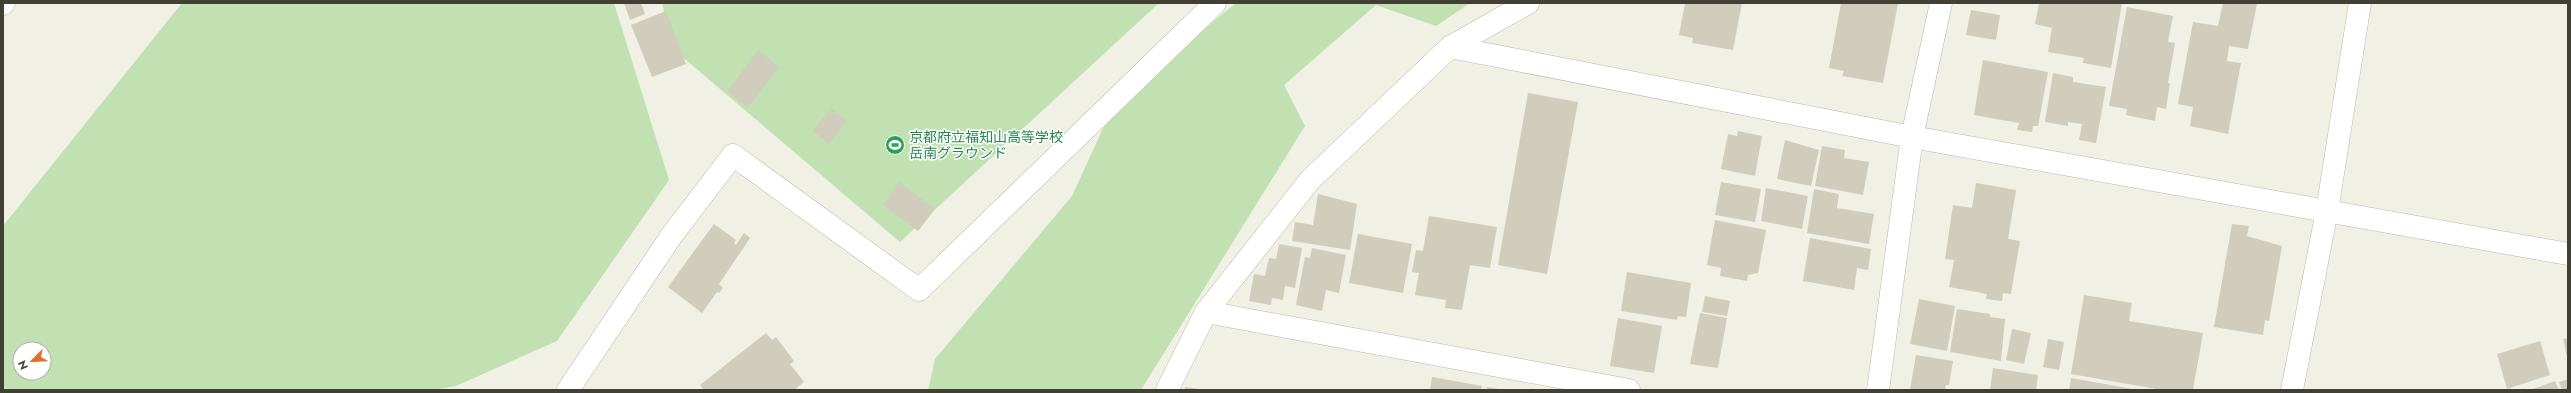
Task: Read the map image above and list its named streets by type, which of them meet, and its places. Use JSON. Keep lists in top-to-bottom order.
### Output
{
  "places": {
    "sports": ["京都府立福知山高等学校 岳南グラウンド"]
  },
  "north": "bottom left"
}
